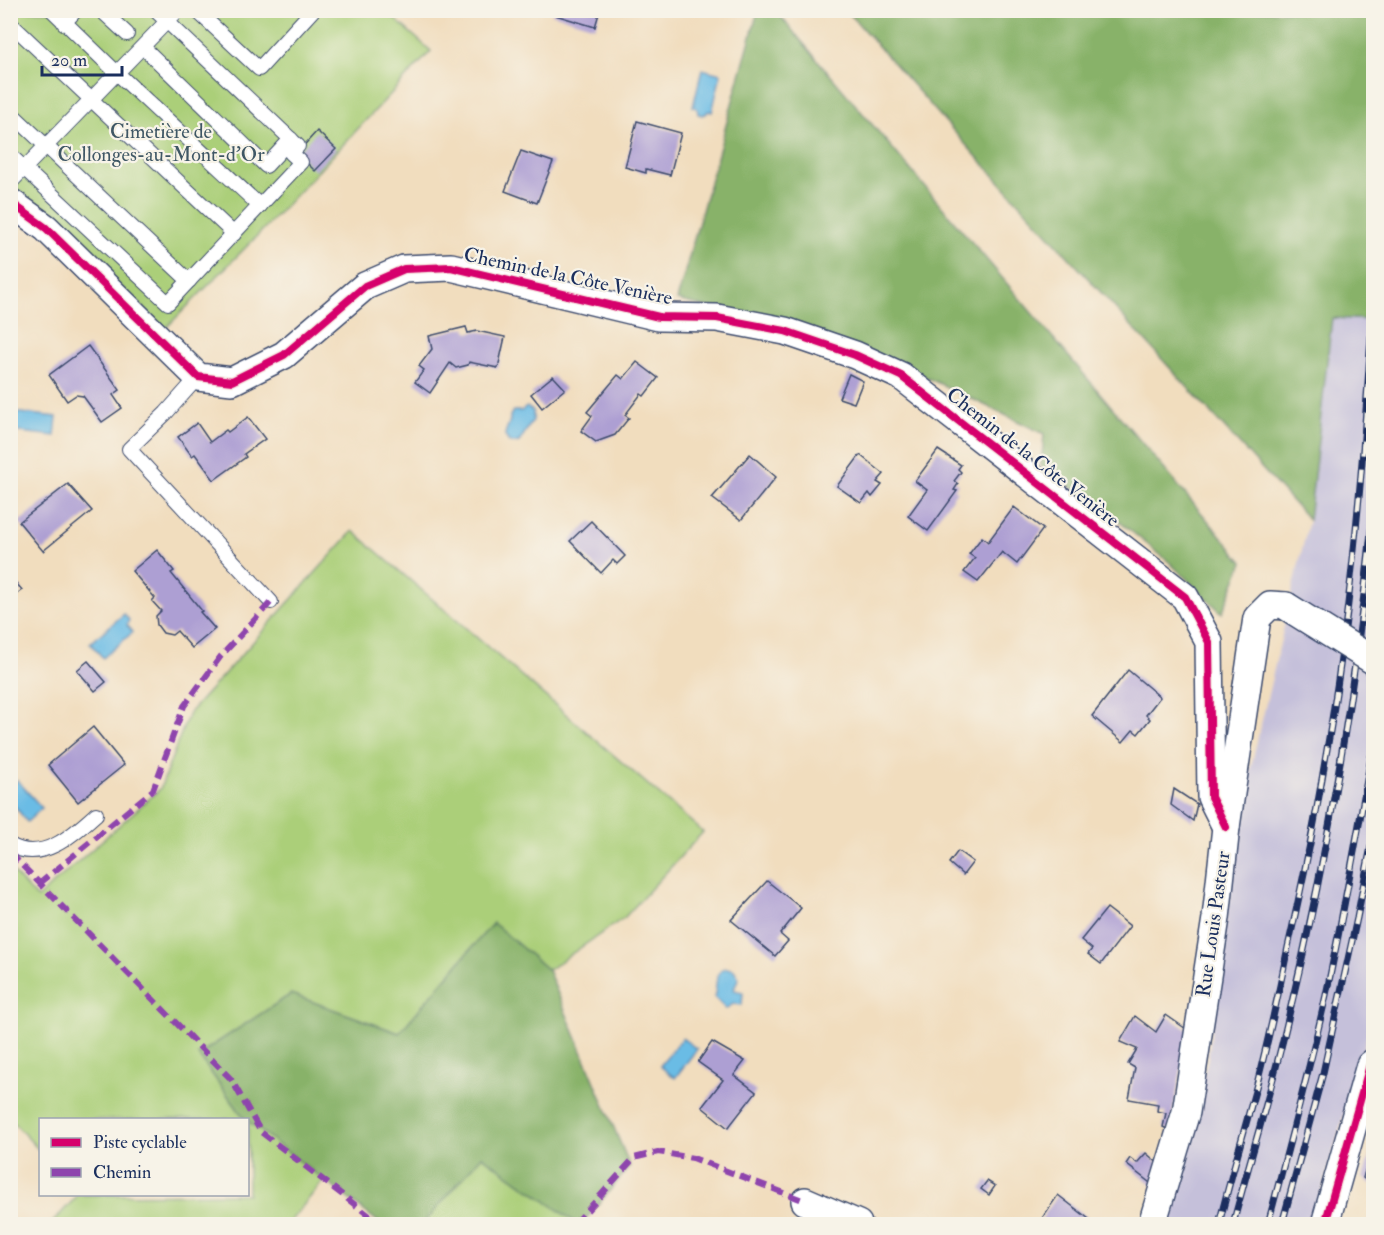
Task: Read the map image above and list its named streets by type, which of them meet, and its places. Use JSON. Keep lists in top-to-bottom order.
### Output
{
  "streets": {
    "street": ["Chemin de la Côte Venière", "Rue Louis Pasteur"]
  },
  "crossings": [
    ["Chemin de la Côte Venière", "Rue Louis Pasteur"]
  ],
  "parks": ["Cimetière de Collonges-au-Mont-d'Or"],
  "legend": ["Piste cyclable", "Chemin"],
  "scale_bar": "20 m"
}
